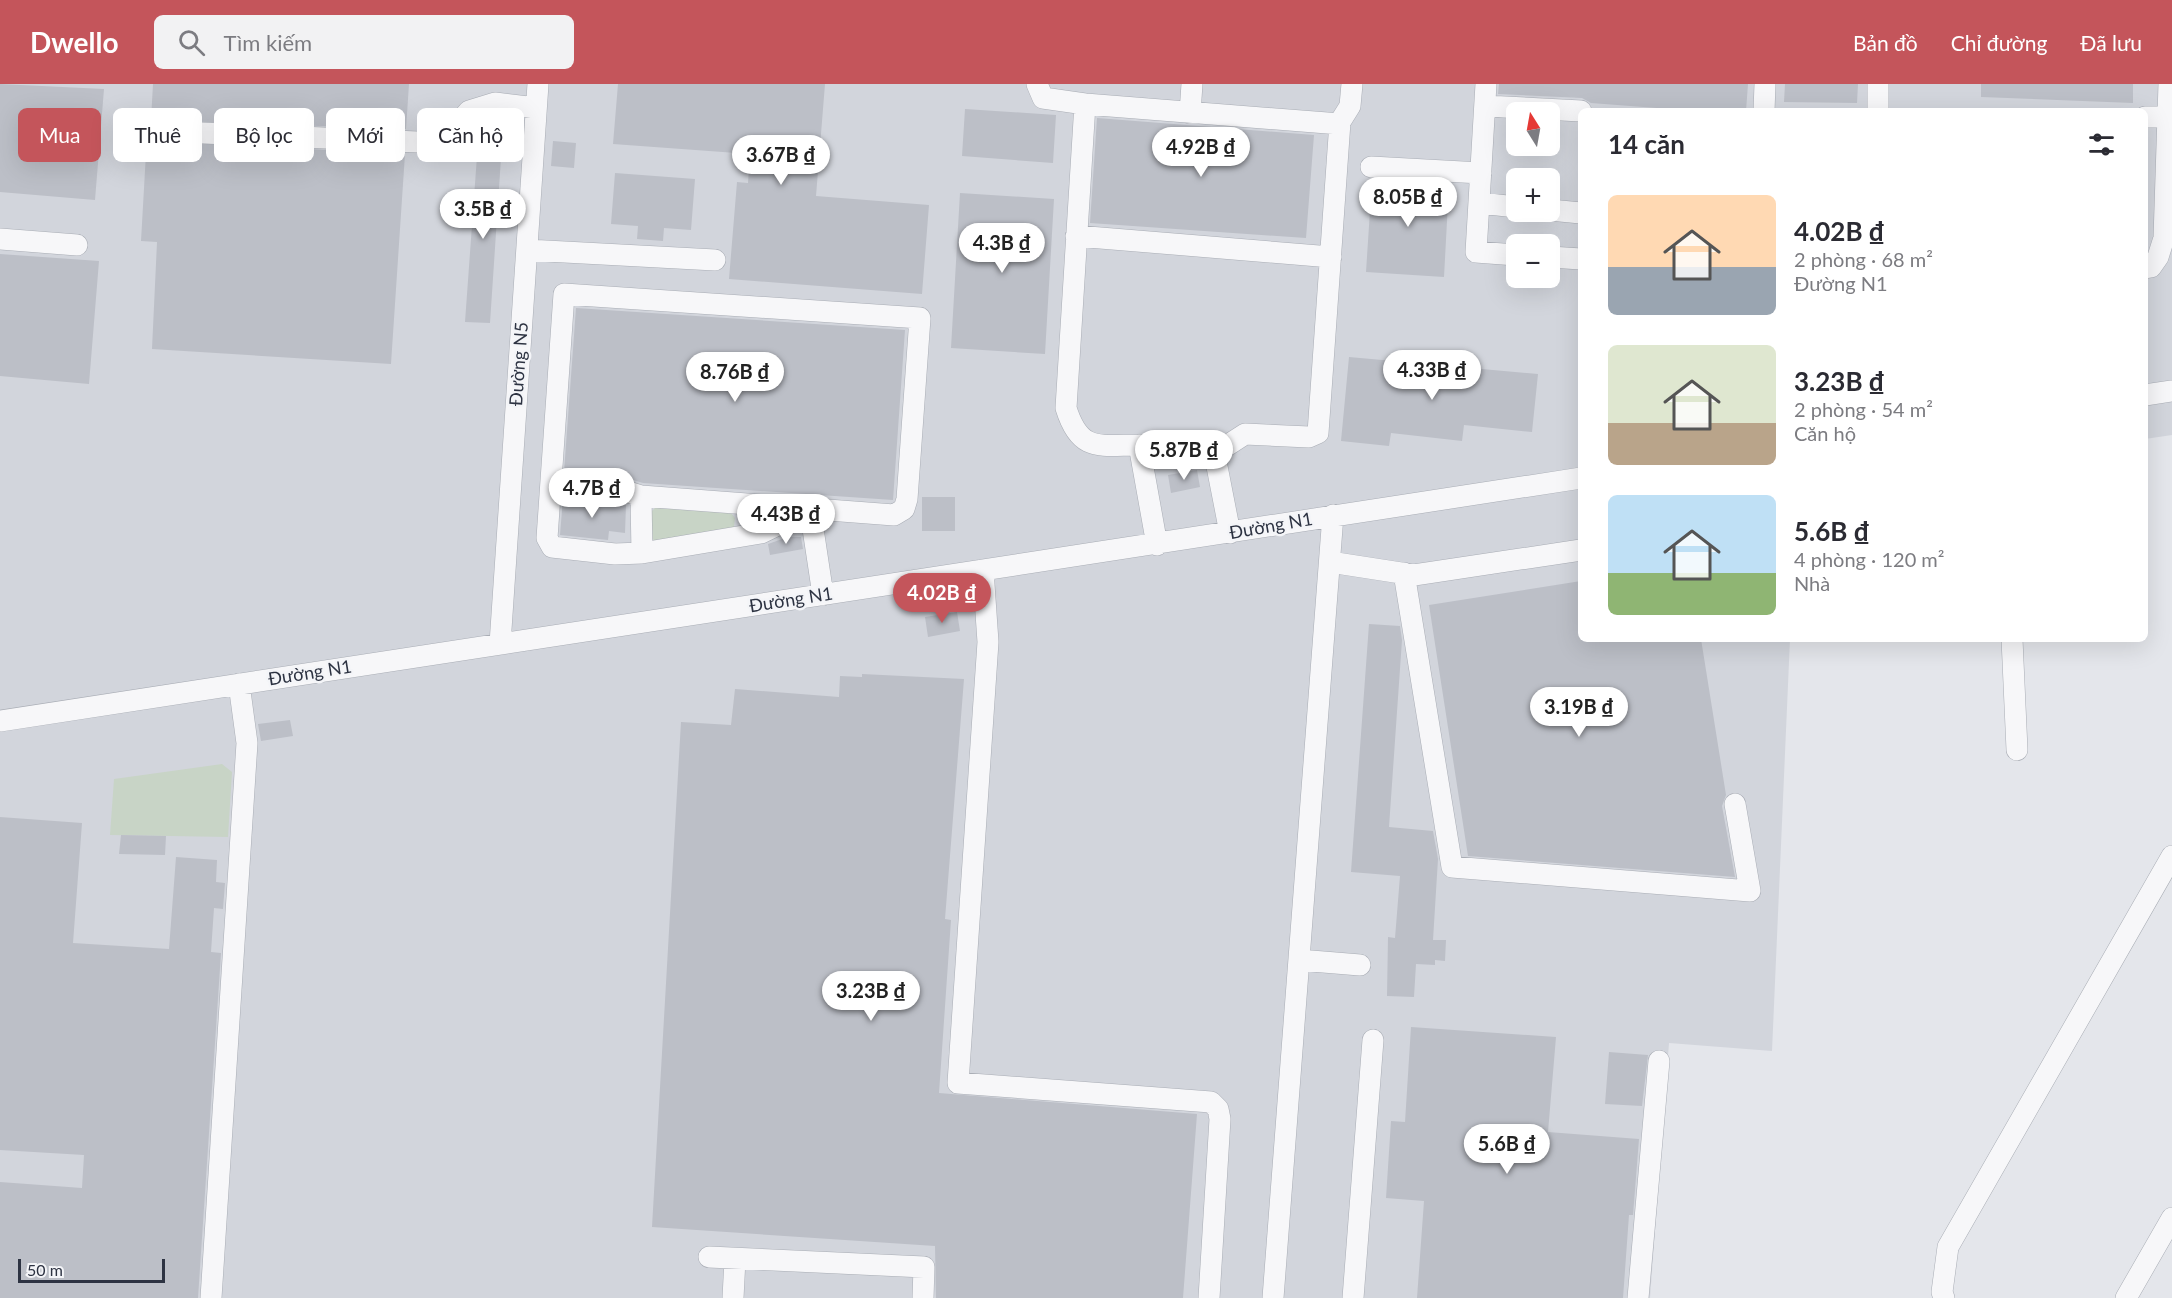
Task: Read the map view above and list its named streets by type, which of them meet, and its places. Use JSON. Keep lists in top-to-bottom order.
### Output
{
  "streets": {
    "street": ["Đường N5", "Đường N1"]
  },
  "crossings": [
    ["Đường N5", "Đường N1"]
  ],
  "scale_bar": "50 m",
  "north": "top",
  "page": {
    "header": "Dwello",
    "search": "Tìm kiếm",
    "nav": ["Bản đồ", "Chỉ đường", "Đã lưu"],
    "map_buttons": ["+", "−"],
    "chip": [
      "Mua",
      "Thuê",
      "Bộ lọc",
      "Mới",
      "Căn hộ"
    ],
    "heading": "14 căn",
    "price": [
      "4.92B ₫",
      "3.67B ₫",
      "8.05B ₫",
      "3.5B ₫",
      "4.3B ₫",
      "4.33B ₫",
      "8.76B ₫",
      "5.87B ₫",
      "4.7B ₫",
      "4.43B ₫",
      "4.02B ₫",
      "3.19B ₫",
      "3.23B ₫",
      "5.6B ₫"
    ],
    "list": [
      {
        "name": "4.02B ₫",
        "note": "2 phòng · 68 m² · Đường N1"
      },
      {
        "name": "3.23B ₫",
        "note": "2 phòng · 54 m² · Căn hộ"
      },
      {
        "name": "5.6B ₫",
        "note": "4 phòng · 120 m² · Nhà"
      }
    ],
    "scale": "50 m"
  }
}
